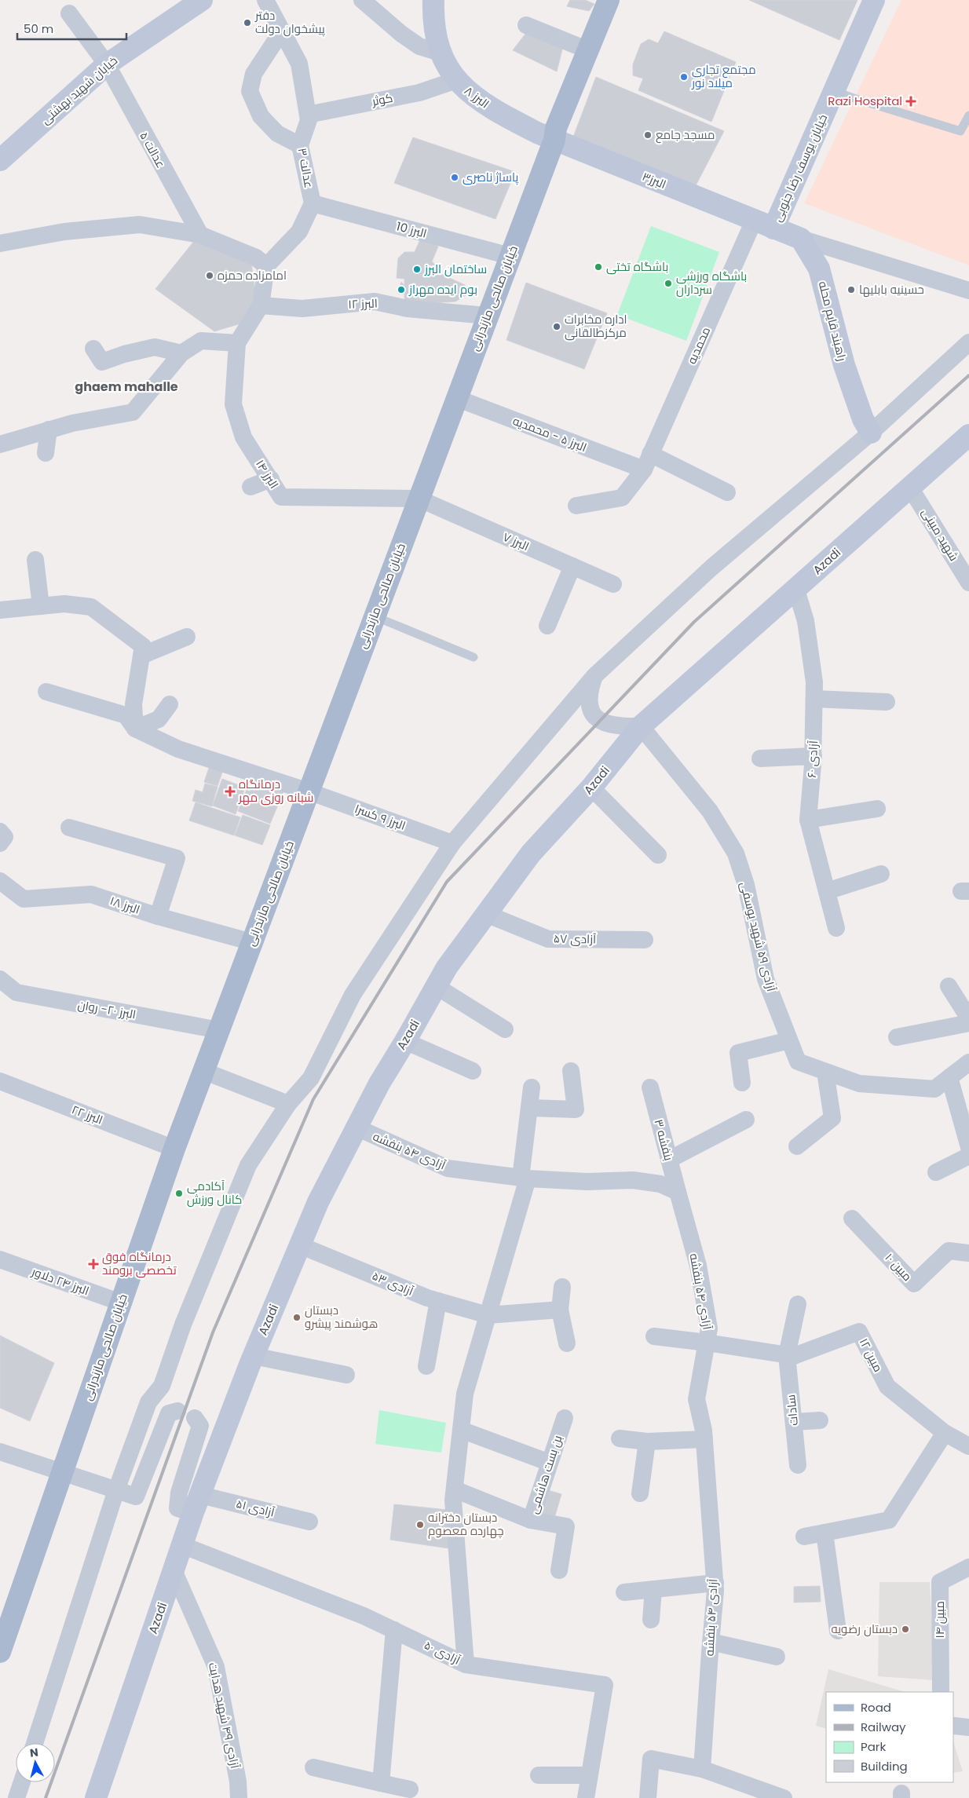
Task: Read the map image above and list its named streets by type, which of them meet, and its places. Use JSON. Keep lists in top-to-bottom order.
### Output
{
  "streets": {
    "main road": [
      "خیابان شهید بهشتی",
      "البرز ۸",
      "خیابان یوسف رضا جنوبی",
      "البرز۳",
      "خیابان صالحی مازندرانی",
      "راهبند قایم محله",
      "Azadi"
    ],
    "street": [
      "کوثر",
      "عدالت ۵",
      "عدالت ۳",
      "البرز 10",
      "البرز ۱۲",
      "محمدیه",
      "البرز ۵ - محمدیه",
      "البرز ۱۴",
      "شهید مبینی",
      "البرز ۷",
      "آزادی ۶۰",
      "البرز ۹ کسرا",
      "البرز ۱۸",
      "آزادی ۵۹ شهید یوسفی",
      "آزادی ۵۷",
      "البرز ۲۰- روان",
      "البرز ۲۲",
      "بنفشه ۳",
      "آزادی ۵۴ بنفشه",
      "مبین ۱۰",
      "البرز ۲۴ دلاور",
      "آزادی ۵۳",
      "مبین ۱۲",
      "سادات",
      "بن بست هاشمی",
      "آزادی ۵۱",
      "مبین ۱۴",
      "آزادی ۵۰",
      "آزادی ۴۹ شهید هدایت"
    ]
  },
  "crossings": [
    ["خیابان شهید بهشتی", "عدالت ۵"],
    ["البرز ۸", "کوثر"],
    ["البرز ۸", "البرز۳"],
    ["البرز ۸", "خیابان صالحی مازندرانی"],
    ["کوثر", "عدالت ۳"],
    ["عدالت ۳", "البرز 10"],
    ["البرز۳", "خیابان صالحی مازندرانی"],
    ["البرز۳", "محمدیه"],
    ["البرز 10", "خیابان صالحی مازندرانی"],
    ["خیابان صالحی مازندرانی", "البرز ۱۲"],
    ["خیابان صالحی مازندرانی", "البرز ۵ - محمدیه"],
    ["خیابان صالحی مازندرانی", "البرز ۱۴"],
    ["خیابان صالحی مازندرانی", "البرز ۷"],
    ["خیابان صالحی مازندرانی", "البرز ۹ کسرا"],
    ["خیابان صالحی مازندرانی", "البرز ۱۸"],
    ["خیابان صالحی مازندرانی", "البرز ۲۰- روان"],
    ["خیابان صالحی مازندرانی", "البرز ۲۲"],
    ["خیابان صالحی مازندرانی", "البرز ۲۴ دلاور"],
    ["البرز ۱۲", "البرز ۱۴"],
    ["محمدیه", "البرز ۵ - محمدیه"],
    ["البرز ۱۴", "البرز ۷"],
    ["شهید مبینی", "Azadi"],
    ["Azadi", "آزادی ۶۰"],
    ["Azadi", "آزادی ۵۹ شهید یوسفی"],
    ["Azadi", "آزادی ۵۷"],
    ["Azadi", "آزادی ۵۴ بنفشه"],
    ["Azadi", "آزادی ۵۳"],
    ["Azadi", "آزادی ۵۱"],
    ["Azadi", "آزادی ۵۰"],
    ["Azadi", "آزادی ۴۹ شهید هدایت"],
    ["بنفشه ۳", "آزادی ۵۴ بنفشه"],
    ["آزادی ۵۴ بنفشه", "مبین ۱۲"],
    ["مبین ۱۲", "سادات"]
  ],
  "districts": ["ghaem mahalle"],
  "places": {
    "other": [
      "دفتر پیشخوان دولت",
      "مجتمع تجاری میلاد نور",
      "مسجد جامع",
      "پاساژ ناصری",
      "باشگاه تختی",
      "ساختمان البرز",
      "امامزاده حمزه",
      "باشگاه ورزشی سرداران",
      "بوم ایده مهراز",
      "حسینیه بابلیها",
      "اداره مخابرات مرکزطالقانی",
      "آکادمی کانال ورزش",
      "دبستان هوشمند پیشرو",
      "دبستان دخترانه چهارده معصوم",
      "دبستان رضویه"
    ],
    "health": ["Razi Hospital", "درمانگاه شبانه روزی مهر", "درمانگاه فوق تخصصی برومند"]
  },
  "legend": [
    "Road",
    "Railway",
    "Park",
    "Building"
  ],
  "scale_bar": "50 m",
  "north": "top"
}
